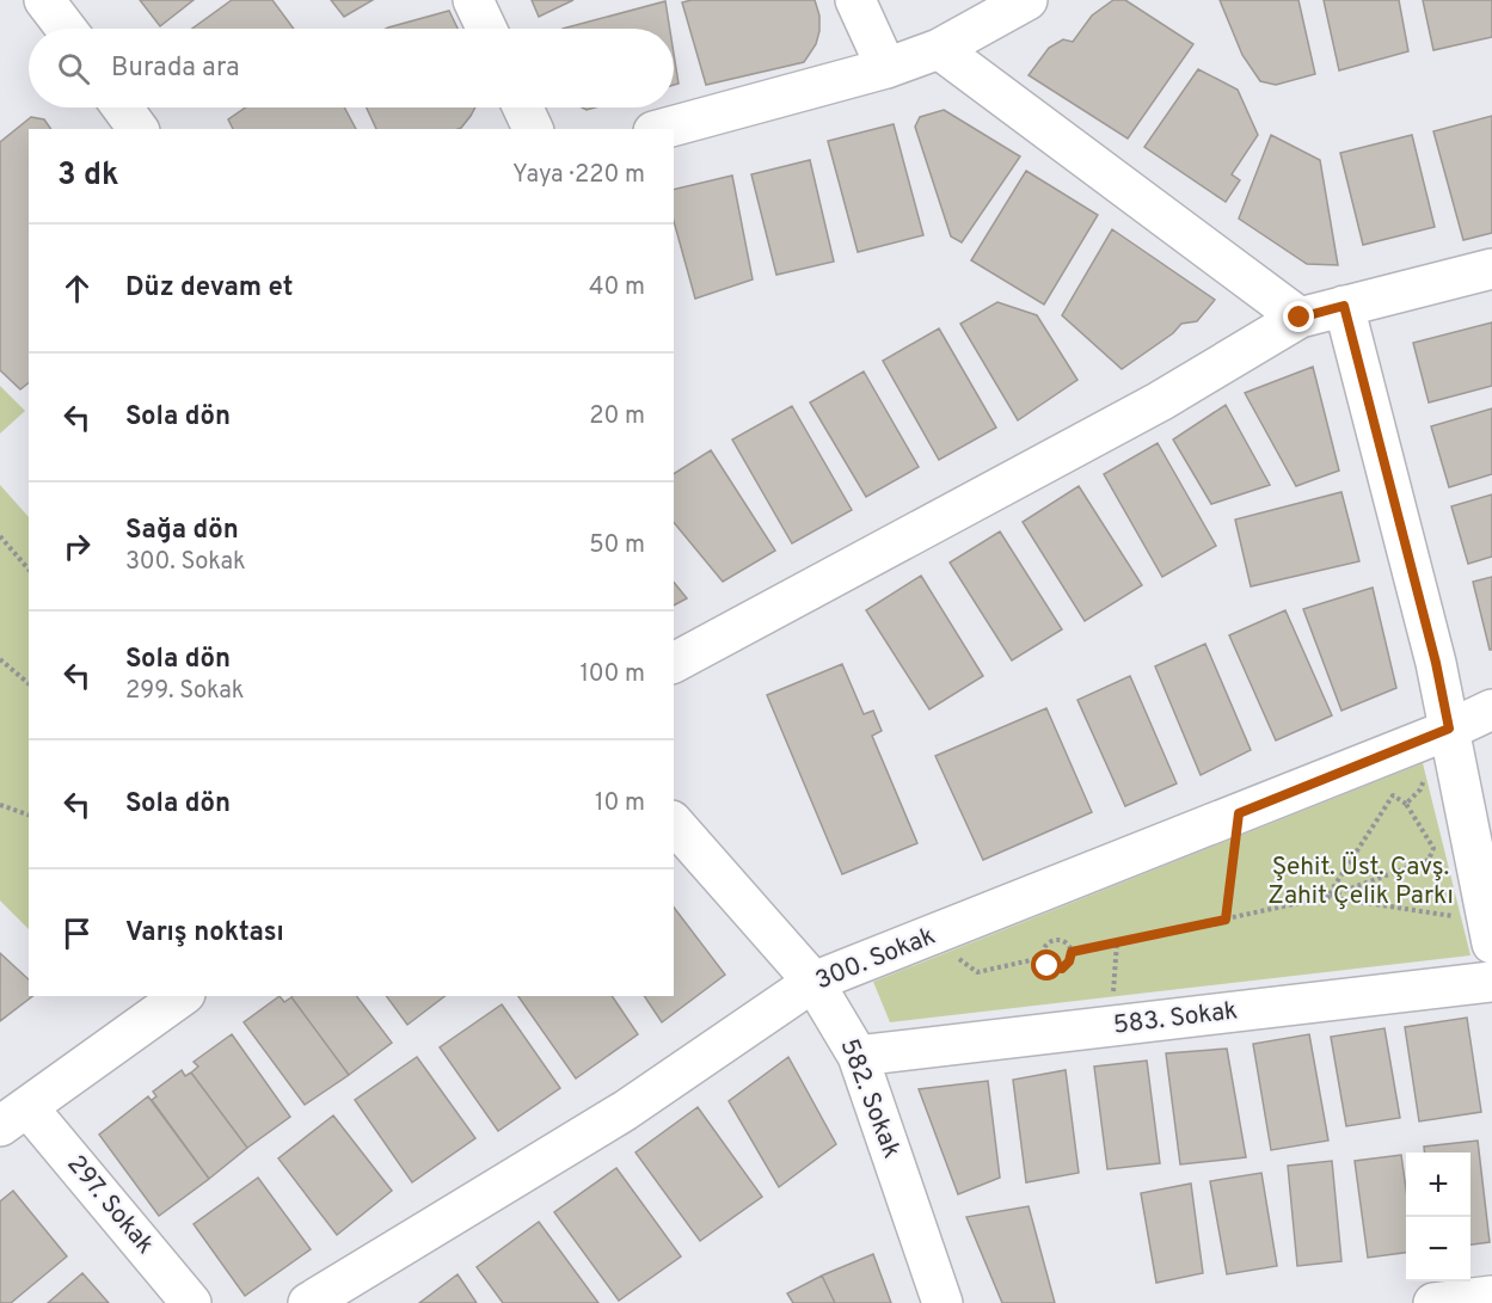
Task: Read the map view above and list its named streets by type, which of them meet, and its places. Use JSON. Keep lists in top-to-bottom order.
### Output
{
  "streets": {
    "street": [
      "300. Sokak",
      "583. Sokak",
      "582. Sokak",
      "297. Sokak"
    ]
  },
  "crossings": [
    ["300. Sokak", "582. Sokak"],
    ["583. Sokak", "582. Sokak"]
  ],
  "parks": ["Şehit. Üst. Çavş. Zahit Çelik Parkı"],
  "page": {
    "search": "Burada ara",
    "heading": ["3 dk", "Yaya · 220 m"],
    "list": [
      ["Düz devam et", "40 m"],
      ["Sola dön", "20 m"],
      ["Sağa dön", "300. Sokak", "50 m"],
      ["Sola dön", "299. Sokak", "100 m"],
      ["Sola dön", "10 m"],
      "Varış noktası"
    ],
    "map_buttons": ["+", "−"]
  }
}
